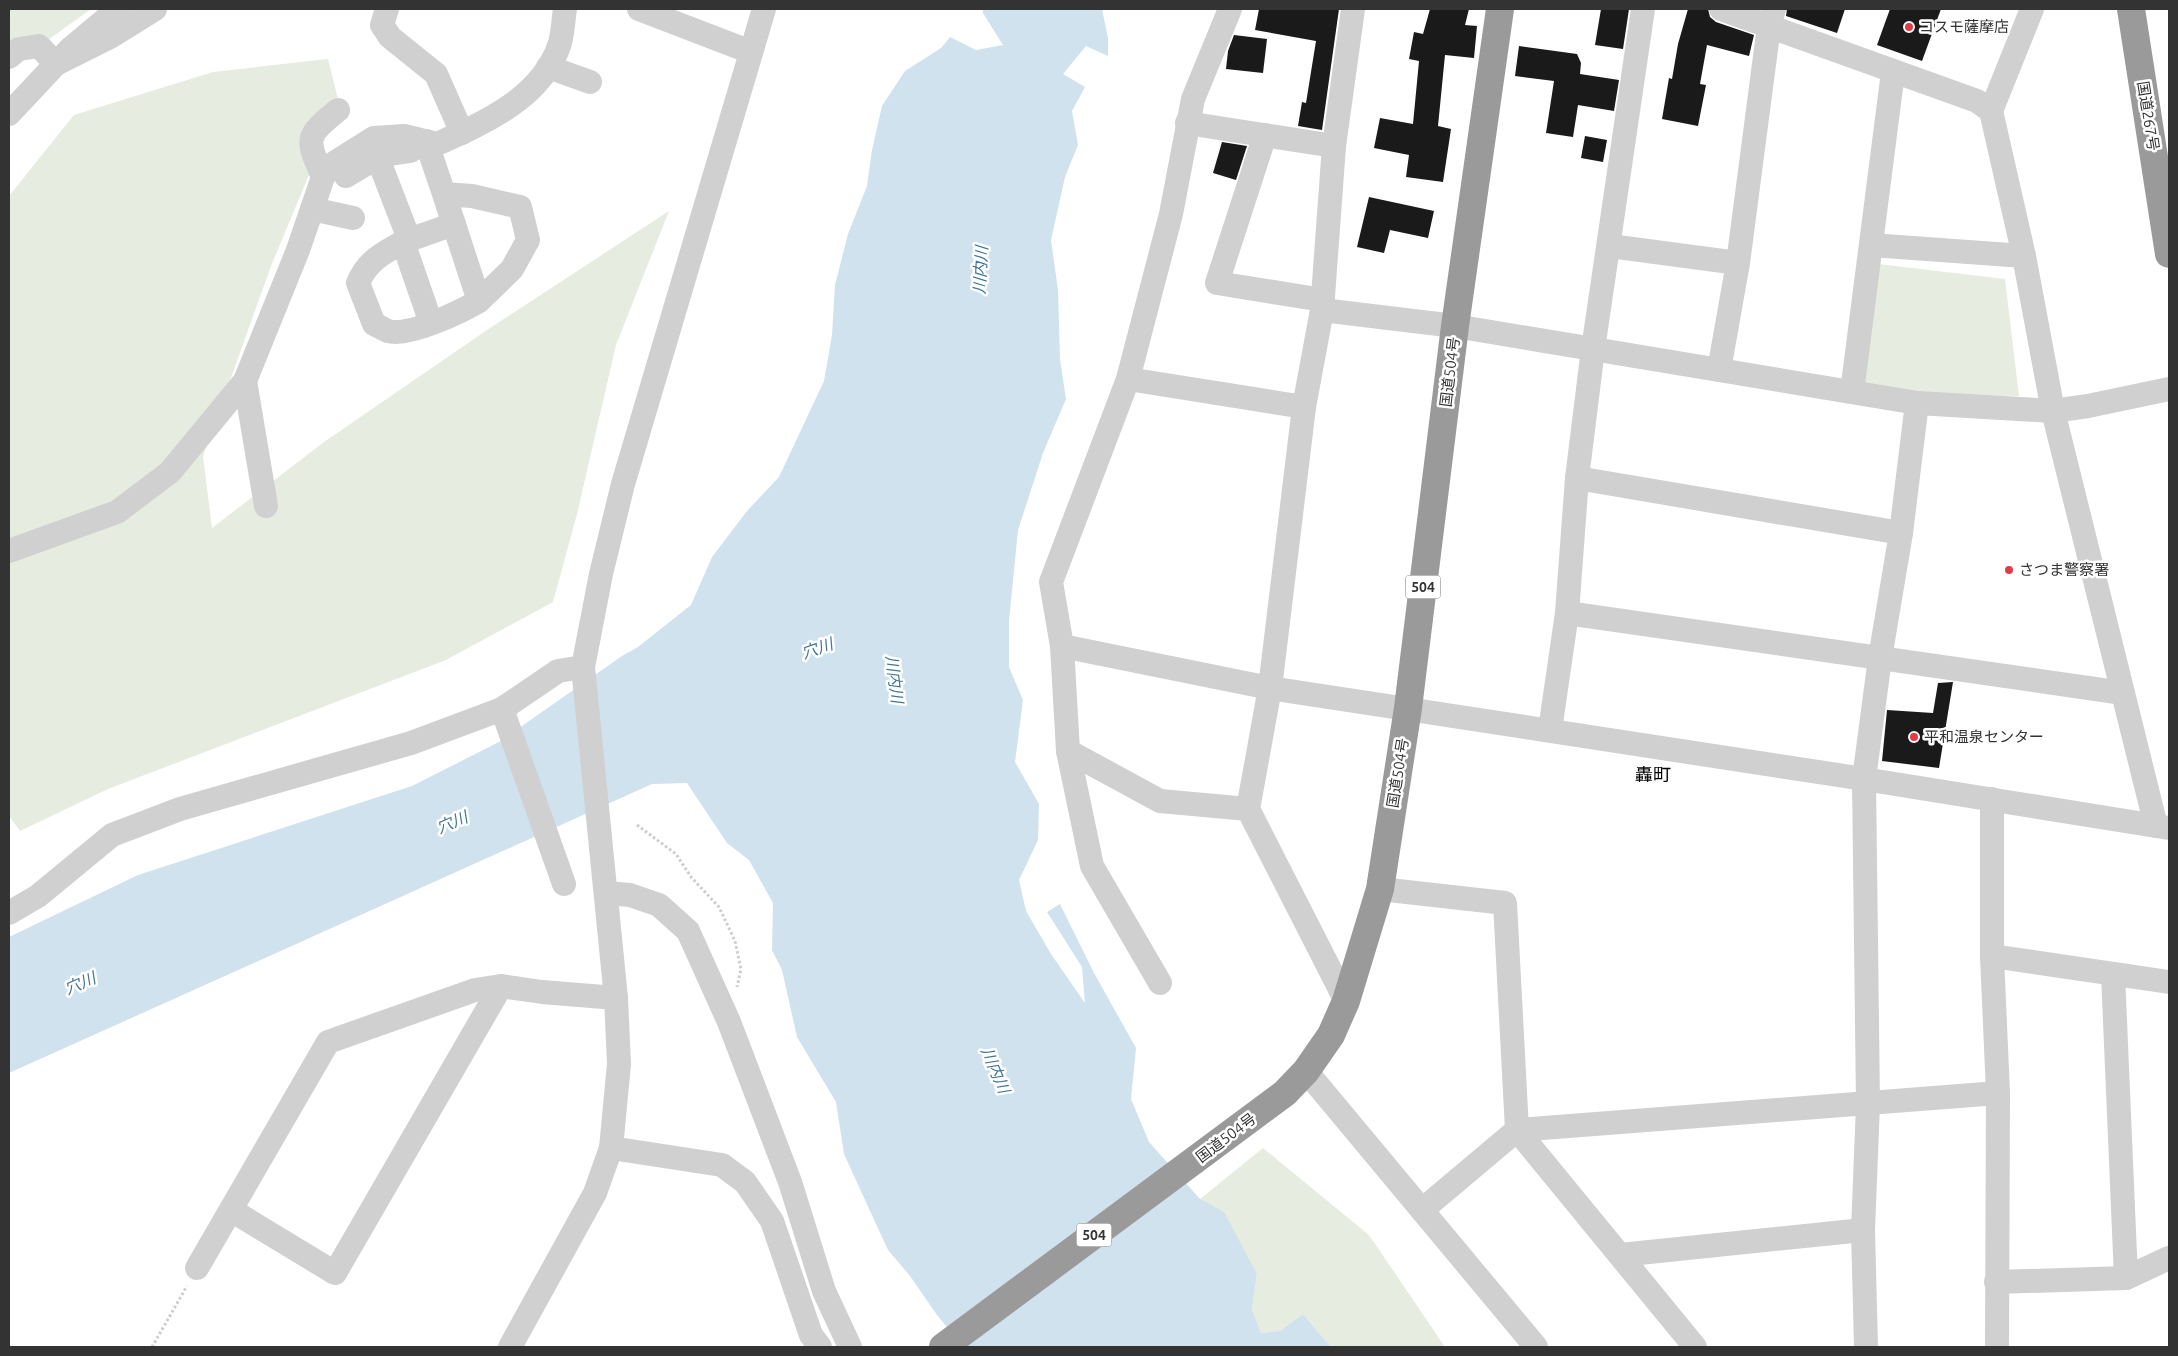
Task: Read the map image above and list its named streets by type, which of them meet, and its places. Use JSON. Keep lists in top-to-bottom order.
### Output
{
  "streets": {
    "highway": ["国道267号", "国道504号", "504"]
  },
  "districts": ["轟町"],
  "water": ["川内川", "穴川"],
  "places": ["コスモ薩摩店", "さつま警察署", "平和温泉センター"]
}
